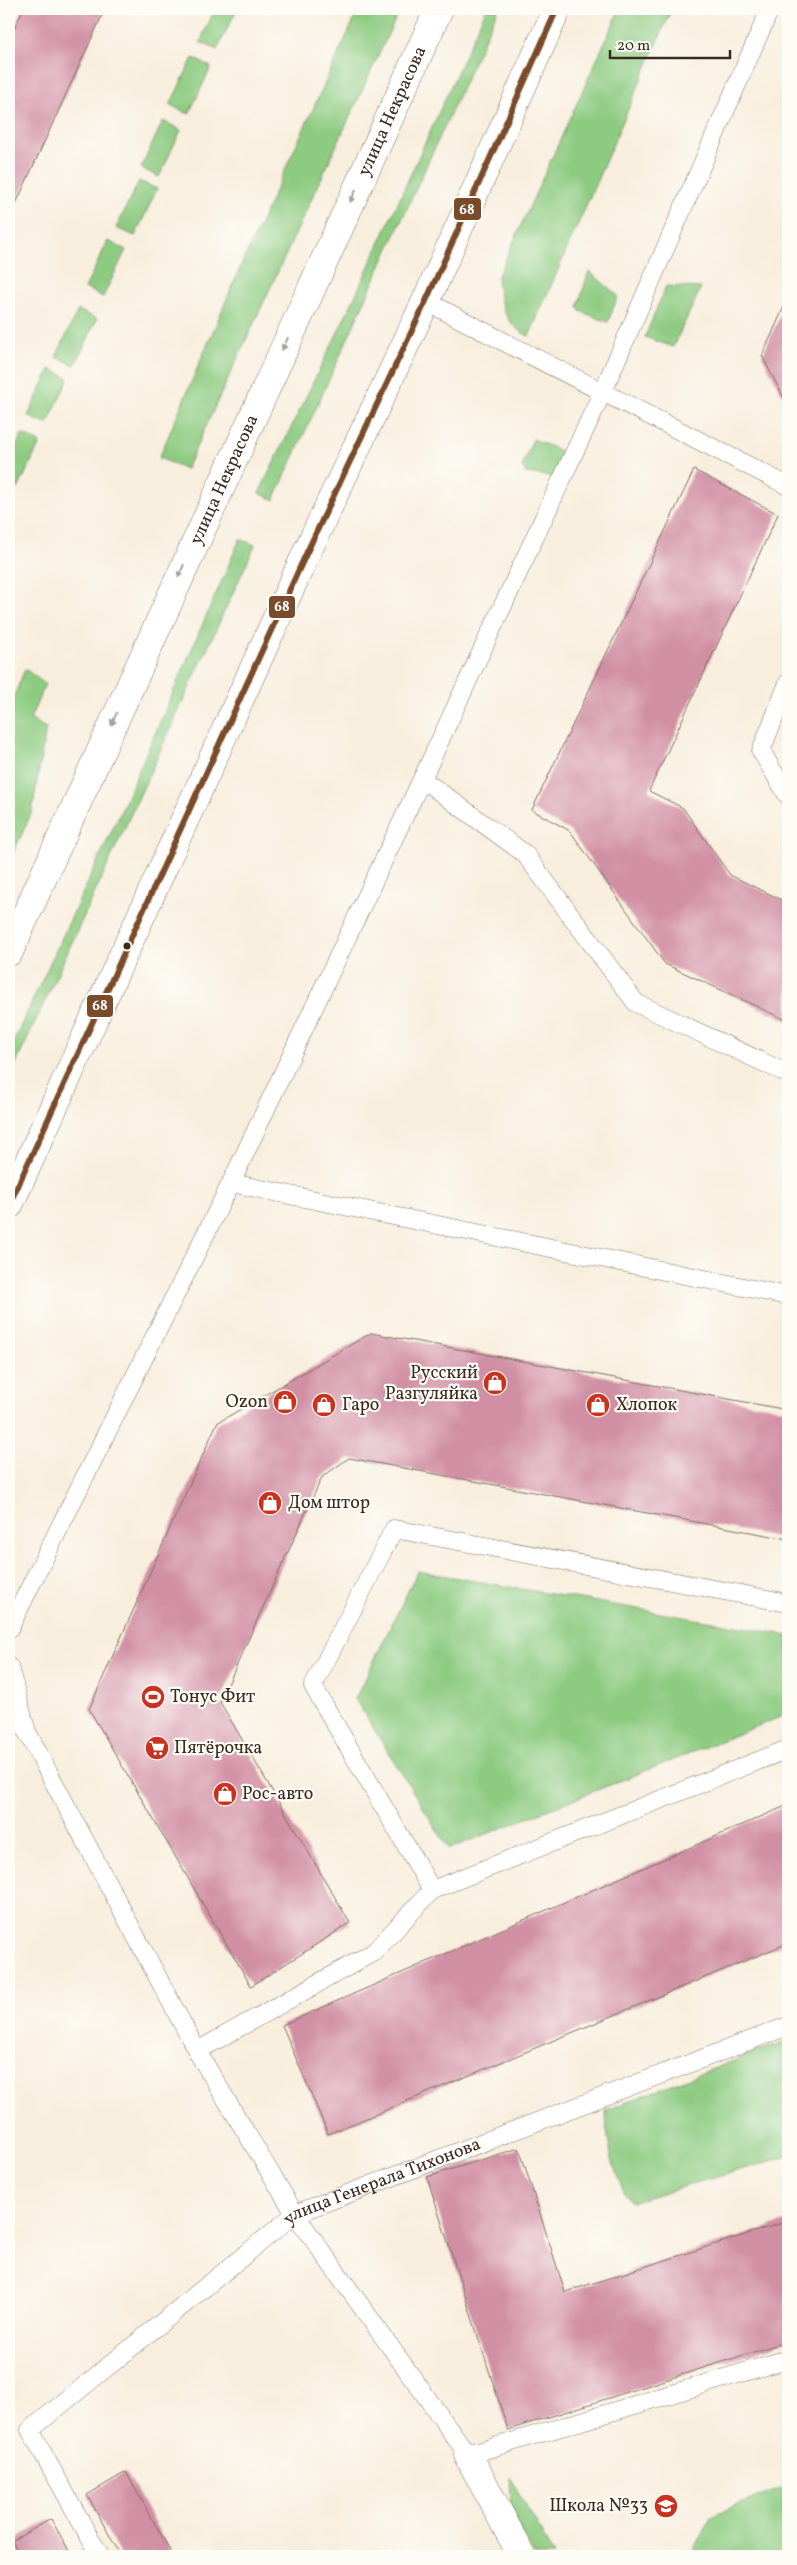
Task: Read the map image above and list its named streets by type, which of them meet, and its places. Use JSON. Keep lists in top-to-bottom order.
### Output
{
  "streets": {
    "main road": ["улица Некрасова"],
    "lane": ["улица Генерала Тихонова"]
  },
  "places": {
    "shop": [
      "Русский Разгуляйка",
      "Ozon",
      "Гаро",
      "Хлопок",
      "Дом штор",
      "Рос-авто"
    ],
    "sports": ["Тонус Фит"],
    "supermarket": ["Пятёрочка"],
    "school or university": ["Школа №33"]
  },
  "lines": ["transit line 68"],
  "scale_bar": "20 m"
}
